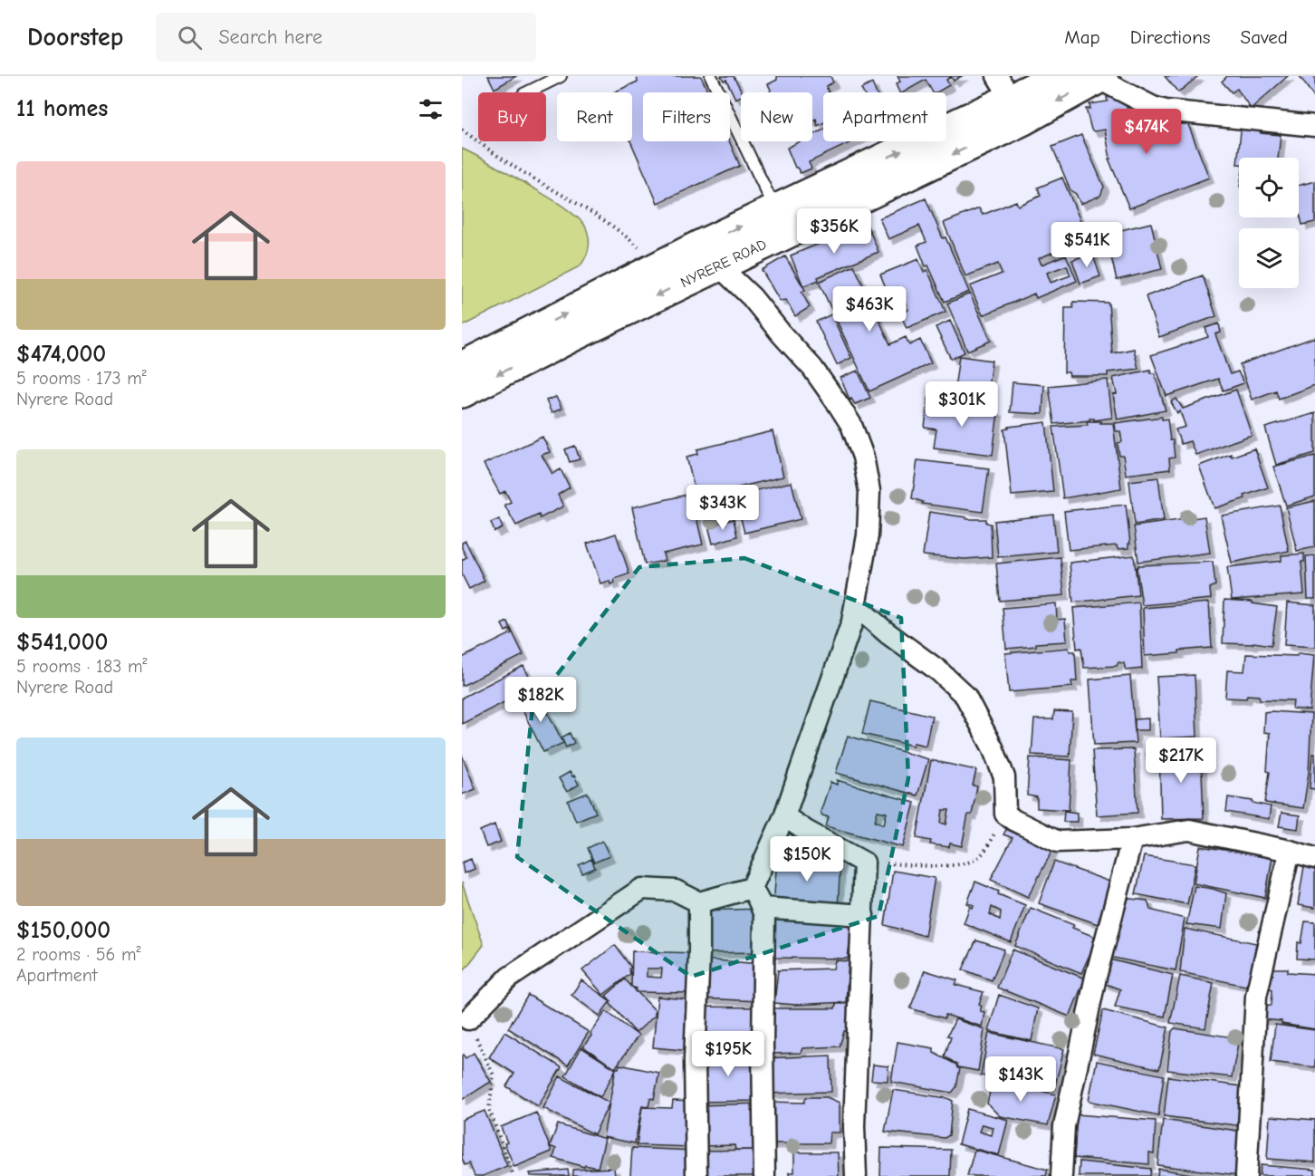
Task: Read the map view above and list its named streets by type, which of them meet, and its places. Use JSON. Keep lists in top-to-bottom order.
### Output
{
  "streets": {
    "main road": ["NYRERE ROAD"]
  },
  "page": {
    "header": "Doorstep",
    "search": "Search here",
    "nav": ["Map", "Directions", "Saved"],
    "heading": "11 homes",
    "chip": [
      "Buy",
      "Rent",
      "Filters",
      "New",
      "Apartment"
    ],
    "price": [
      "$474K",
      "$356K",
      "$541K",
      "$463K",
      "$301K",
      "$343K",
      "$182K",
      "$217K",
      "$150K",
      "$195K",
      "$143K"
    ],
    "list": [
      {
        "name": "$474,000",
        "note": "5 rooms · 173 m² · Nyrere Road"
      },
      {
        "name": "$541,000",
        "note": "5 rooms · 183 m² · Nyrere Road"
      },
      {
        "name": "$150,000",
        "note": "2 rooms · 56 m² · Apartment"
      }
    ]
  }
}
